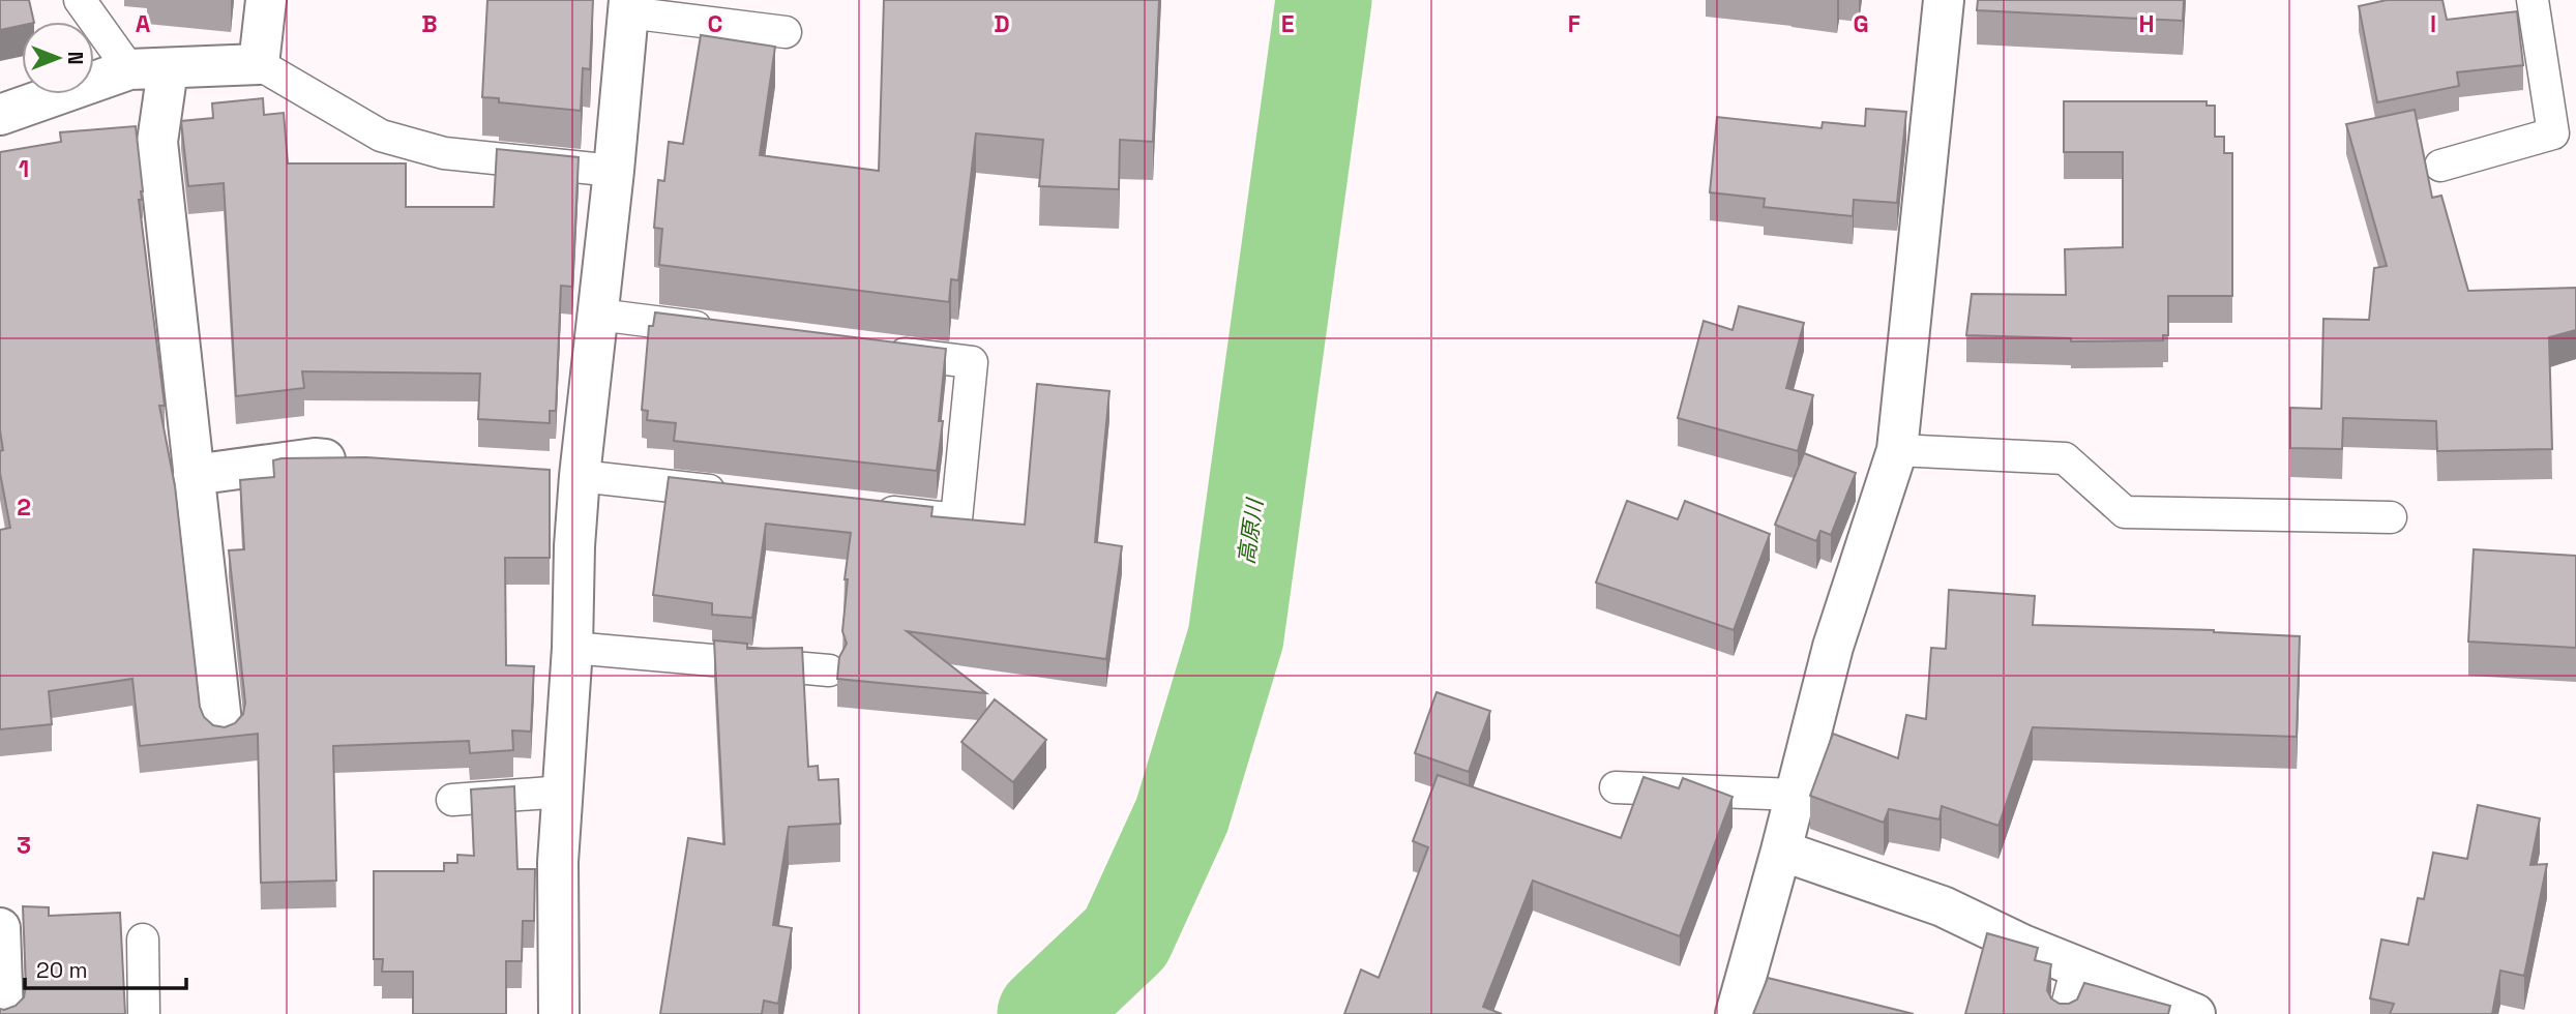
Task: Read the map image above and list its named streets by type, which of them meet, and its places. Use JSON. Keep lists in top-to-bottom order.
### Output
{
  "water": ["高原川"],
  "scale_bar": "20 m",
  "north": "right",
  "grid": {
    "columns": [
      "A",
      "B",
      "C",
      "D",
      "E",
      "F",
      "G",
      "H",
      "I"
    ],
    "rows": ["1", "2", "3"]
  }
}
